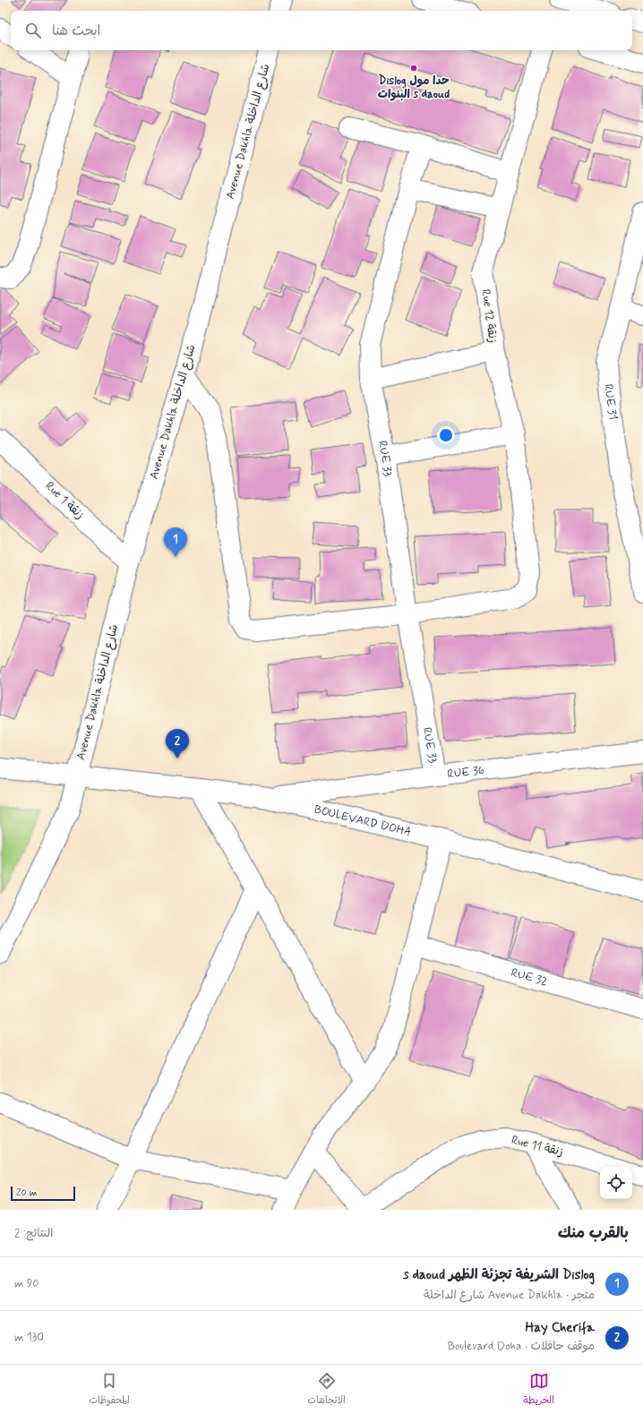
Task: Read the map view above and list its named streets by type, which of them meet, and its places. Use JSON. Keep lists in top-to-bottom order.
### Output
{
  "streets": {
    "street": [
      "Avenue Dakhla شارع الداخلة",
      "Rue 12 زنقة",
      "RUE 31",
      "RUE 33",
      "Rue 1 زنقة",
      "RUE 36",
      "BOULEVARD DOHA",
      "RUE 32",
      "Rue 11 زنقة"
    ]
  },
  "crossings": [
    ["Avenue Dakhla شارع الداخلة", "Rue 1 زنقة"],
    ["Avenue Dakhla شارع الداخلة", "BOULEVARD DOHA"],
    ["Rue 12 زنقة", "RUE 33"],
    ["RUE 33", "RUE 36"],
    ["RUE 36", "BOULEVARD DOHA"]
  ],
  "places": ["Dislog حدا مول البنوات s daoud"],
  "scale_bar": "20 m",
  "page": {
    "search": "ابحث هنا",
    "pins": ["1", "2"],
    "scale": "20 m",
    "heading": ["بالقرب منك", "النتائج: 2"],
    "list": [
      {
        "mark": "1",
        "name": "Dislog الشريفة تجزئة الظهر s daoud",
        "note": "متجر · Avenue Dakhla شارع الداخلة",
        "value": "90 m"
      },
      {
        "mark": "2",
        "name": "Hay Cherifa",
        "note": "موقف حافلات · Boulevard Doha",
        "value": "130 m"
      }
    ],
    "nav": ["الخريطة", "الاتجاهات", "المحفوظات"]
  }
}
